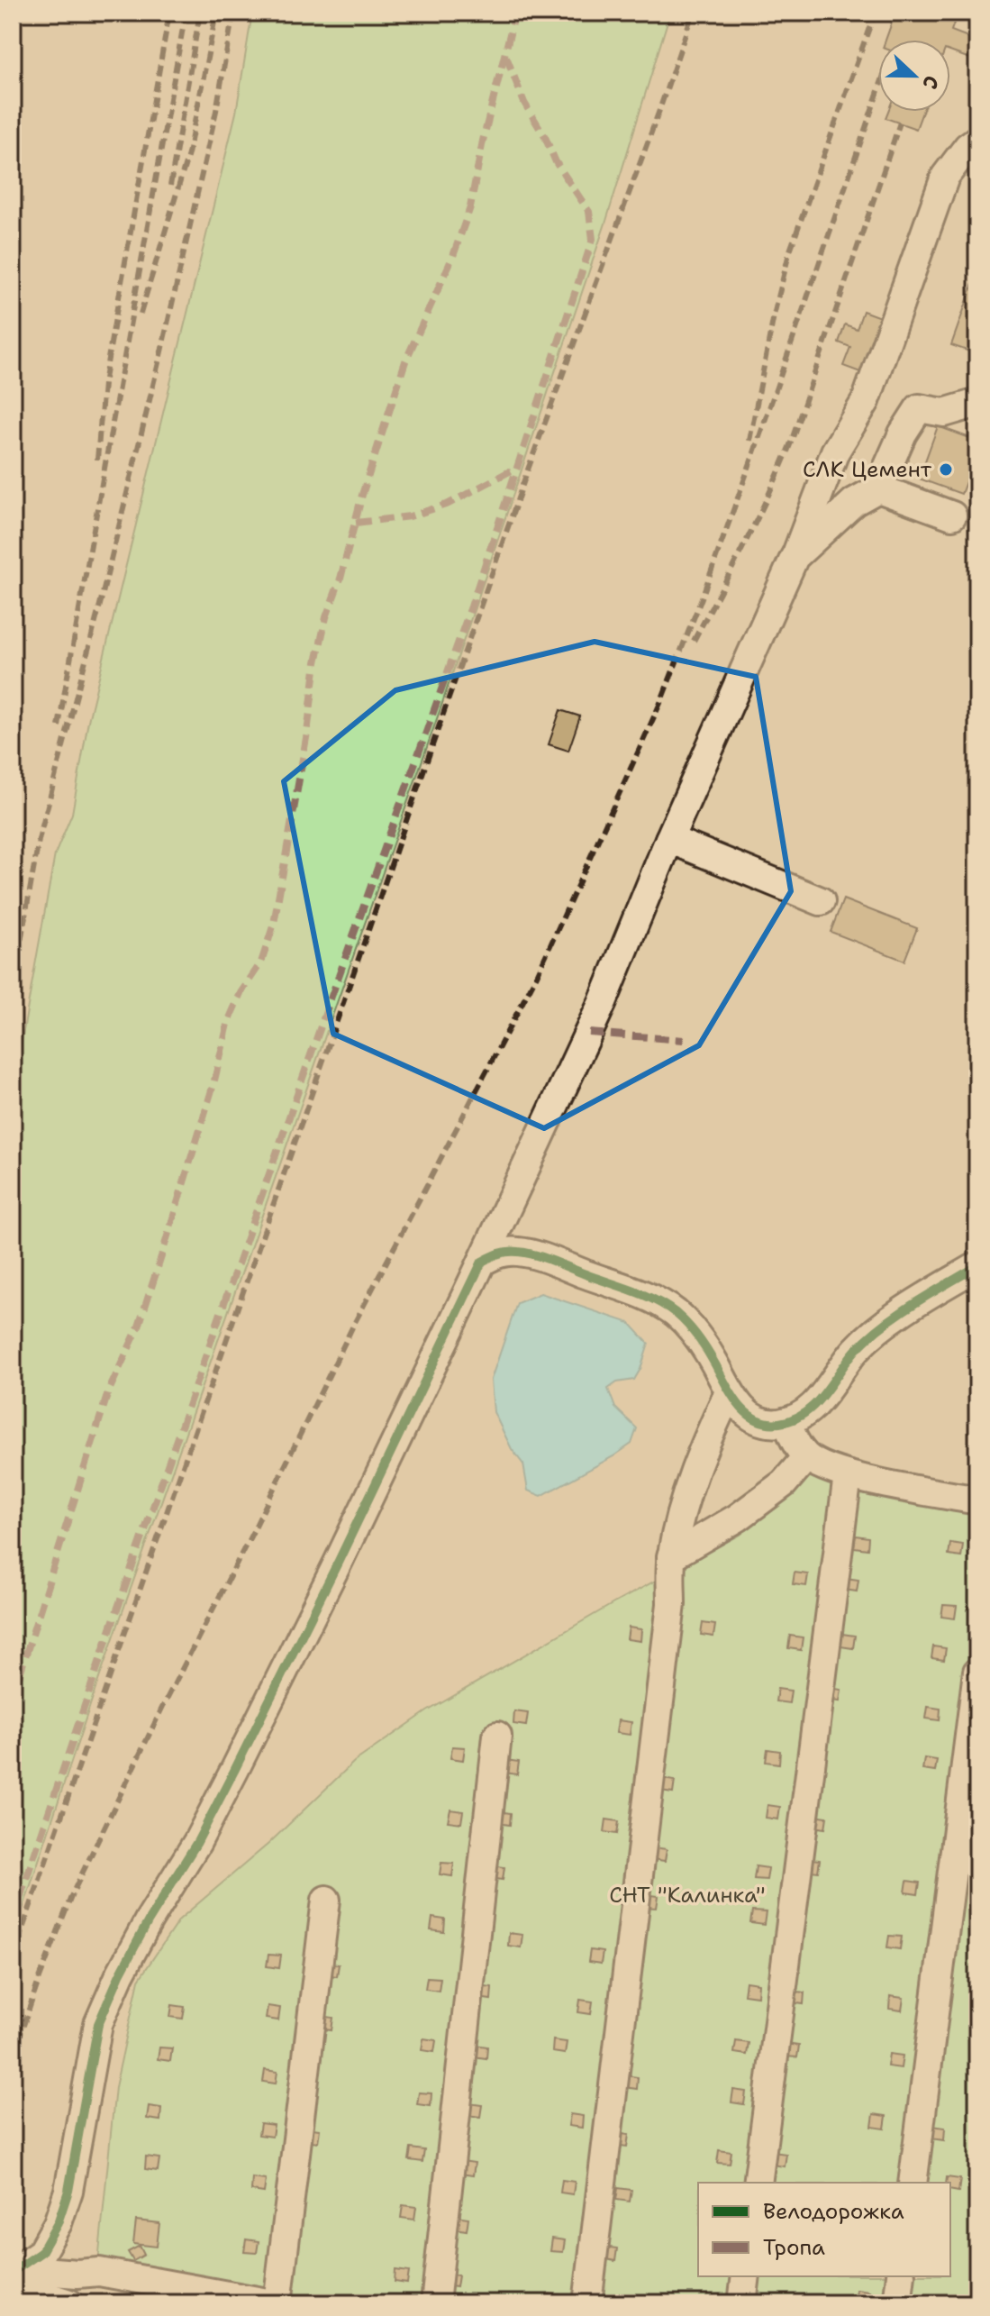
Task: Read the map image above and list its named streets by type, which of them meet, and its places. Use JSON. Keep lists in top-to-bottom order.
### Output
{
  "parks": ["СНТ \"Калинка\""],
  "places": ["СЛК Цемент"],
  "legend": ["Велодорожка", "Тропа"],
  "north": "right"
}
